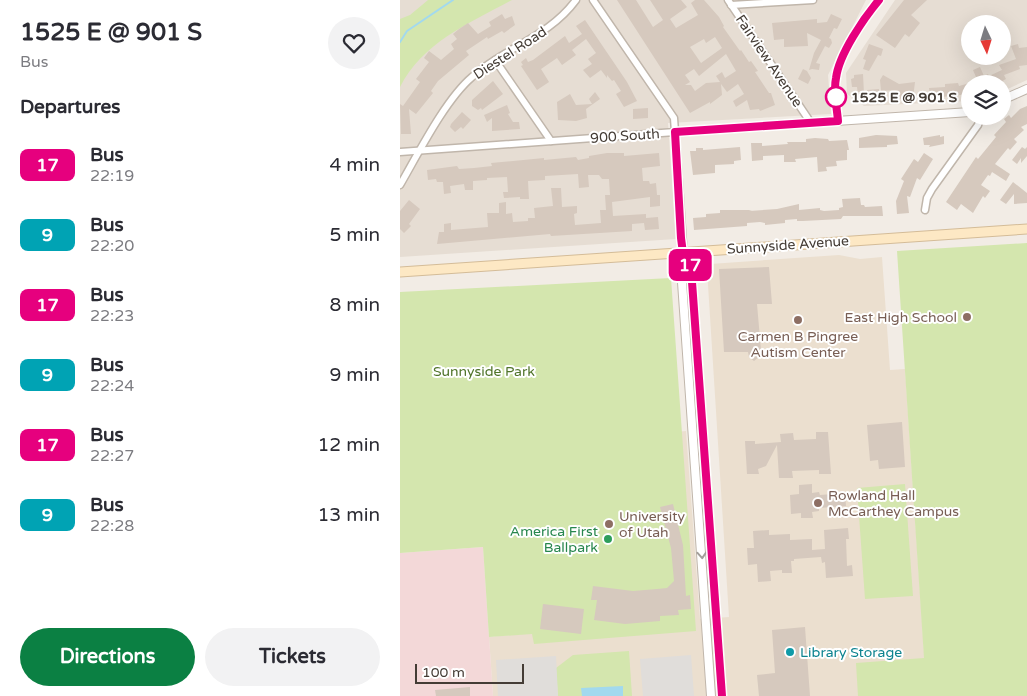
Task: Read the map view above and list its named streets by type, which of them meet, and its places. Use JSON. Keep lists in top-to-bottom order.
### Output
{
  "streets": {
    "main road": ["Sunnyside Avenue"],
    "street": ["Diestel Road", "Fairview Avenue", "900 South"]
  },
  "crossings": [
    ["Diestel Road", "900 South"],
    ["Fairview Avenue", "900 South"]
  ],
  "parks": ["Sunnyside Park"],
  "places": [
    "1525 E @ 901 S",
    "East High School",
    "Carmen B Pingree Autism Center",
    "Rowland Hall McCarthey Campus",
    "University of Utah",
    "America First Ballpark",
    "Library Storage"
  ],
  "lines": ["bus line 17"],
  "scale_bar": "100 m",
  "north": "bottom",
  "page": {
    "heading": [
      ["1525 E @ 901 S", "Bus"],
      "Departures"
    ],
    "on_map": "17",
    "list": [
      {
        "mark": "17",
        "name": "Bus",
        "note": "22:19",
        "value": "4 min"
      },
      {
        "mark": "9",
        "name": "Bus",
        "note": "22:20",
        "value": "5 min"
      },
      {
        "mark": "17",
        "name": "Bus",
        "note": "22:23",
        "value": "8 min"
      },
      {
        "mark": "9",
        "name": "Bus",
        "note": "22:24",
        "value": "9 min"
      },
      {
        "mark": "17",
        "name": "Bus",
        "note": "22:27",
        "value": "12 min"
      },
      {
        "mark": "9",
        "name": "Bus",
        "note": "22:28",
        "value": "13 min"
      }
    ],
    "buttons": ["Directions", "Tickets"],
    "scale": "100 m"
  }
}
